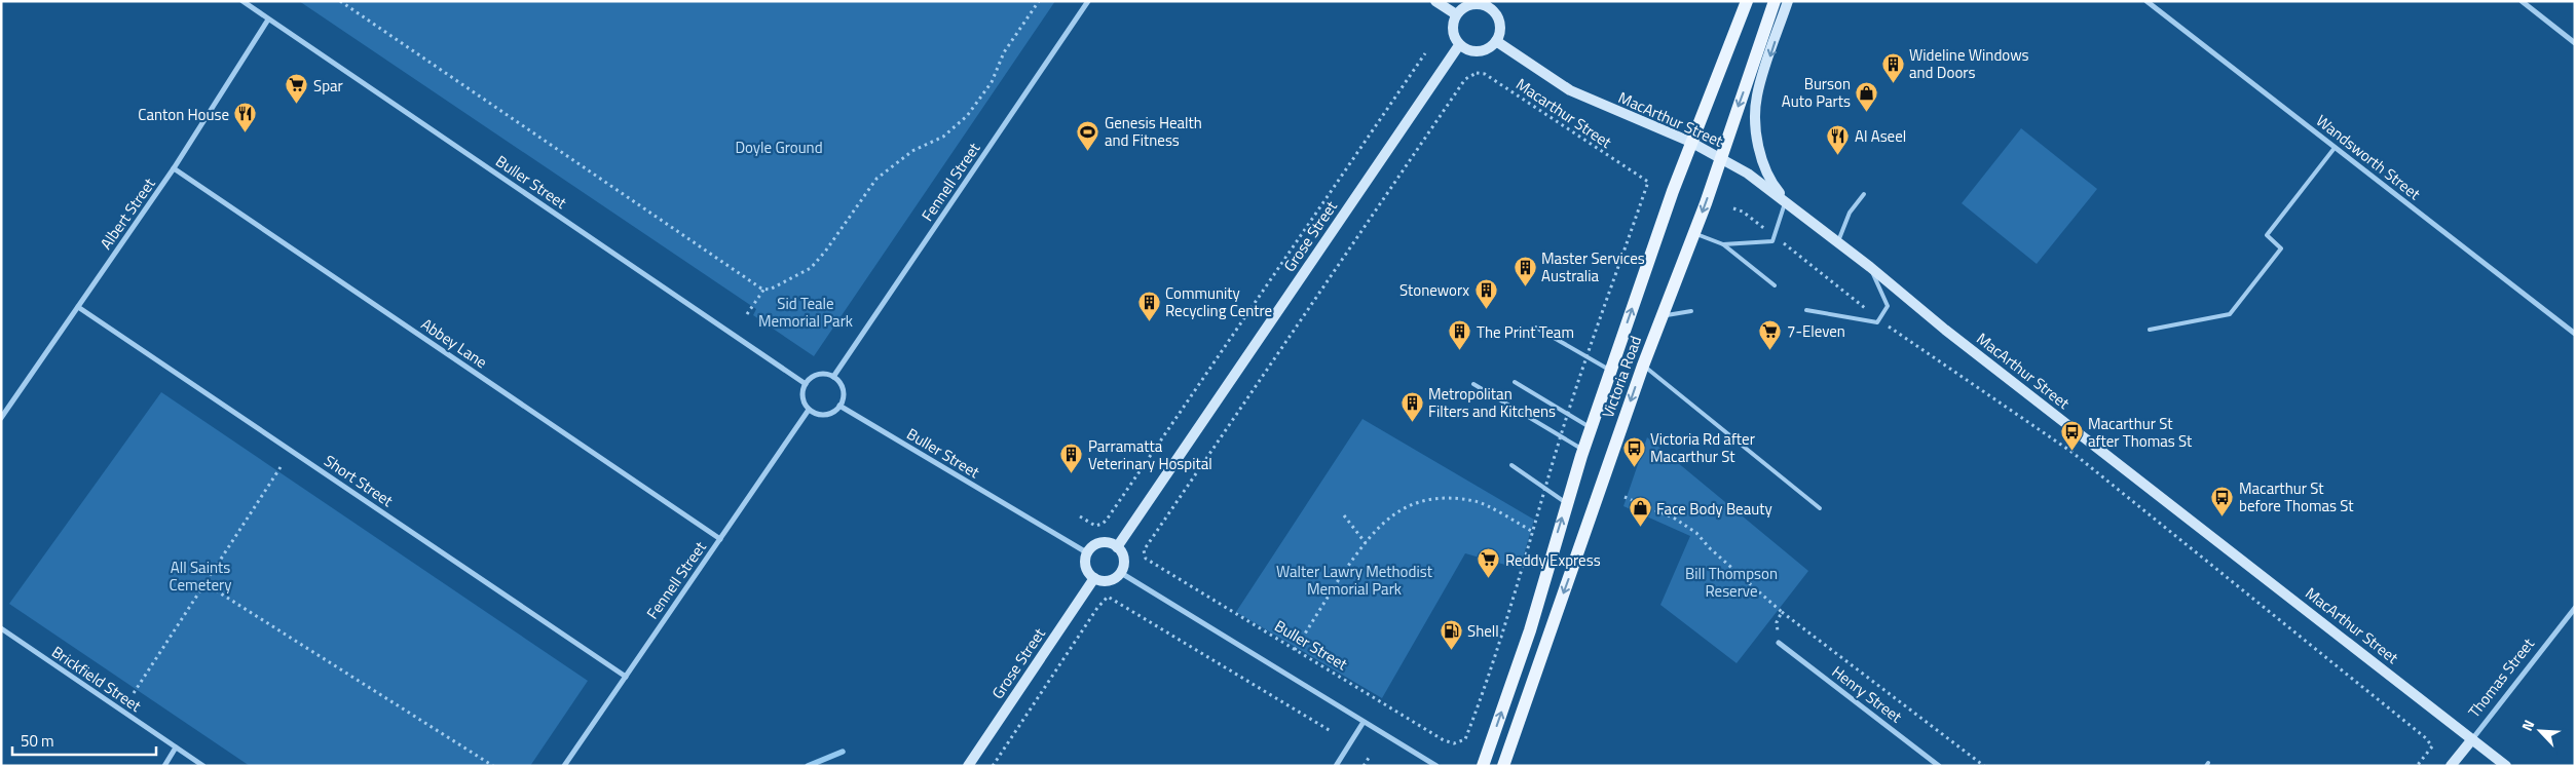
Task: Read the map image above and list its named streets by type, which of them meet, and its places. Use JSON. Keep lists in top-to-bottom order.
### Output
{
  "streets": {
    "main road": ["Victoria Road"],
    "street": [
      "MacArthur Street",
      "Wandsworth Street",
      "Buller Street",
      "Fennell Street",
      "Albert Street",
      "Grose Street",
      "Abbey Lane",
      "Short Street",
      "Thomas Street",
      "Brickfield Street",
      "Henry Street"
    ],
    "path": ["Macarthur Street"]
  },
  "crossings": [
    ["Macarthur Street", "Buller Street"],
    ["MacArthur Street", "Grose Street"],
    ["MacArthur Street", "Victoria Road"],
    ["MacArthur Street", "Thomas Street"],
    ["Buller Street", "Fennell Street"],
    ["Buller Street", "Albert Street"],
    ["Buller Street", "Grose Street"],
    ["Fennell Street", "Abbey Lane"],
    ["Fennell Street", "Short Street"],
    ["Albert Street", "Abbey Lane"],
    ["Albert Street", "Short Street"]
  ],
  "parks": [
    "Doyle Ground",
    "Sid Teale Memorial Park",
    "All Saints Cemetery",
    "Walter Lawry Methodist Memorial Park",
    "Bill Thompson Reserve"
  ],
  "places": {
    "building": [
      "Wideline Windows and Doors",
      "Master Services Australia",
      "Stoneworx",
      "Community Recycling Centre",
      "The Print Team",
      "Metropolitan Filters and Kitchens",
      "Parramatta Veterinary Hospital"
    ],
    "supermarket": ["Spar", "7-Eleven", "Reddy Express"],
    "shop": ["Burson Auto Parts", "Face Body Beauty"],
    "restaurant": ["Canton House", "Al Aseel"],
    "sports": ["Genesis Health and Fitness"],
    "bus stop": ["Macarthur St after Thomas St", "Victoria Rd after Macarthur St", "Macarthur St before Thomas St"],
    "fuel station": ["Shell"]
  },
  "scale_bar": "50 m",
  "north": "top left"
}
